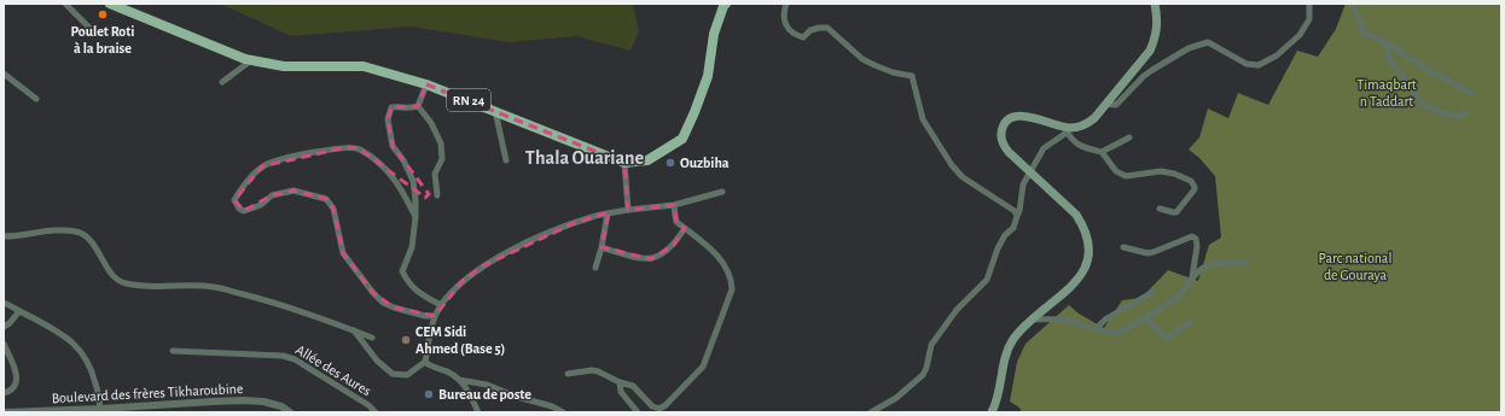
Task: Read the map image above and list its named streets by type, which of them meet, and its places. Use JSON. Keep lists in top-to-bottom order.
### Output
{
  "streets": {
    "main road": ["RN 24"],
    "street": ["Allée des Aures", "Boulevard des frères Tikharoubine"]
  },
  "districts": ["Thala Ouariane"],
  "parks": ["Timaqbart n Taddart", "Parc national de Gouraya"],
  "places": [
    "Poulet Roti à la braise",
    "Ouzbiha",
    "CEM Sidi Ahmed (Base 5)",
    "Bureau de poste"
  ]
}
